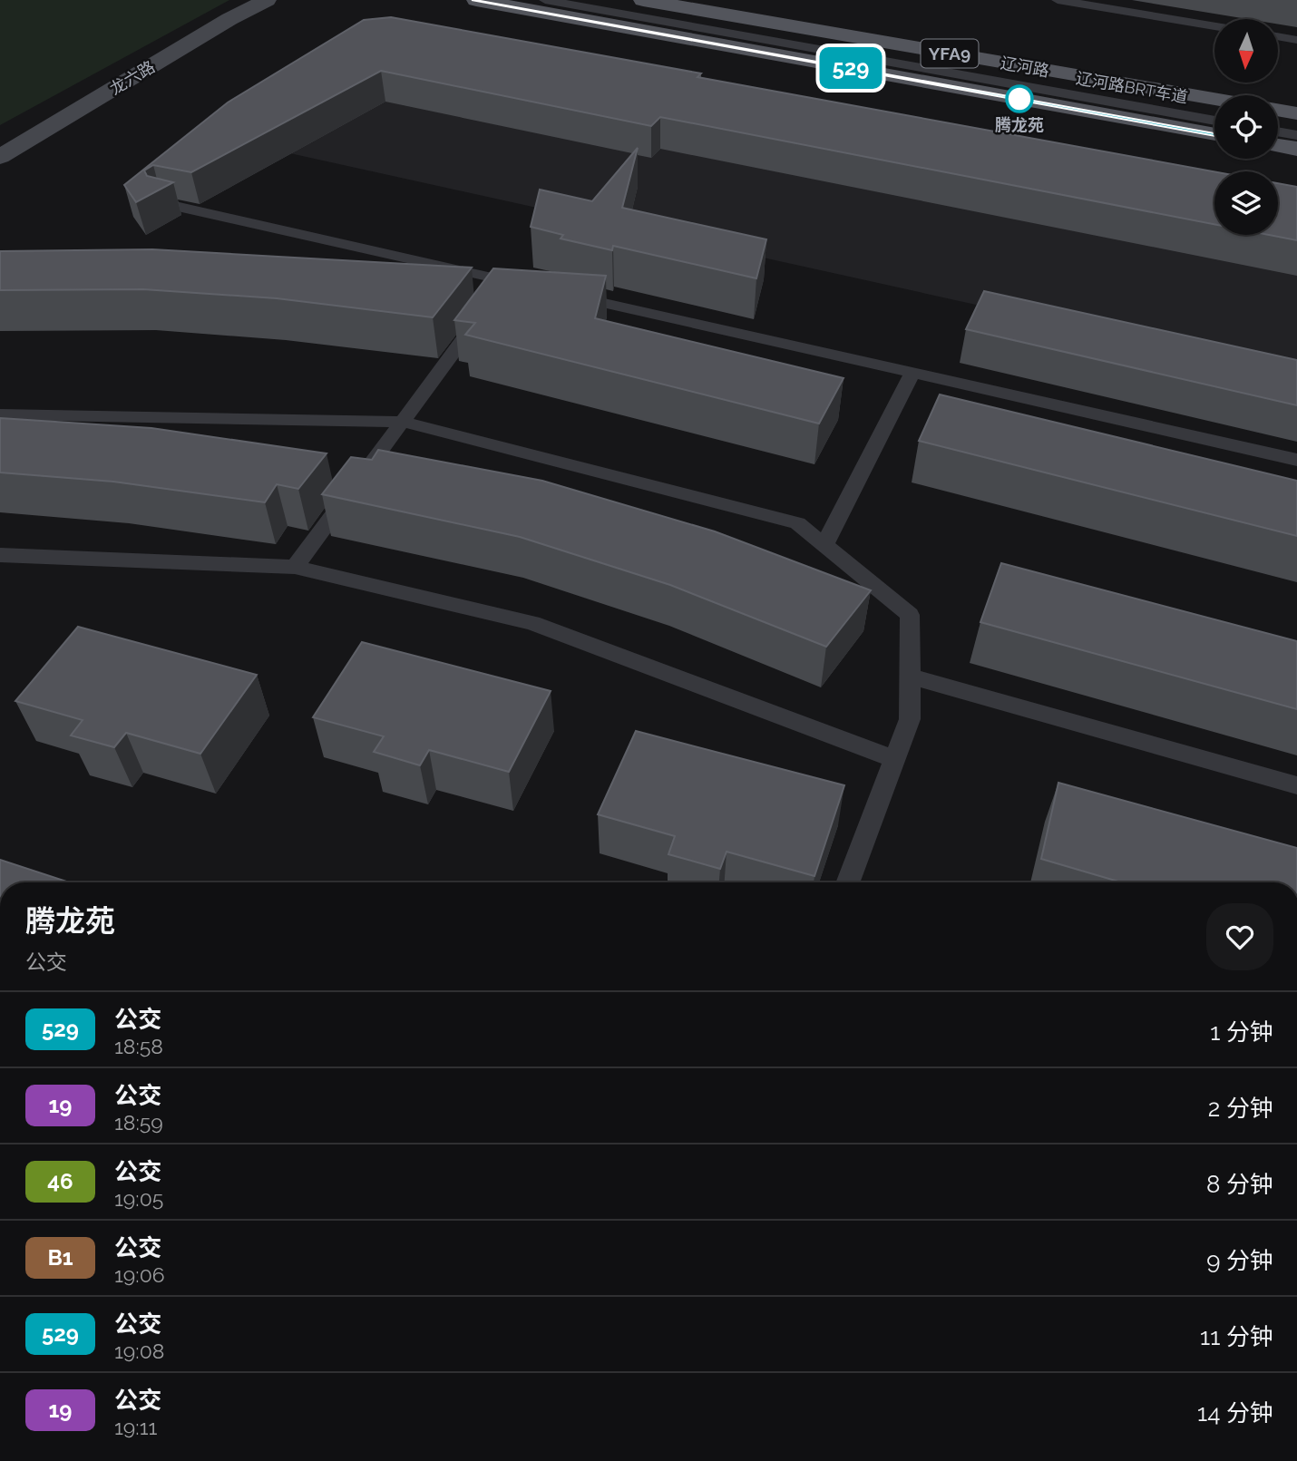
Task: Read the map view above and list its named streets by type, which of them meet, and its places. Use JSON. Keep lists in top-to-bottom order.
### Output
{
  "streets": {
    "main road": ["YFA9", "辽河路"],
    "street": ["龙六路"],
    "lane": ["辽河路BRT车道"]
  },
  "places": ["腾龙苑"],
  "lines": ["bus line 529"],
  "north": "bottom",
  "page": {
    "on_map": "529",
    "heading": ["腾龙苑", "公交"],
    "list": [
      {
        "mark": "529",
        "name": "公交",
        "note": "18:58",
        "value": "1 分钟"
      },
      {
        "mark": "19",
        "name": "公交",
        "note": "18:59",
        "value": "2 分钟"
      },
      {
        "mark": "46",
        "name": "公交",
        "note": "19:05",
        "value": "8 分钟"
      },
      {
        "mark": "B1",
        "name": "公交",
        "note": "19:06",
        "value": "9 分钟"
      },
      {
        "mark": "529",
        "name": "公交",
        "note": "19:08",
        "value": "11 分钟"
      },
      {
        "mark": "19",
        "name": "公交",
        "note": "19:11",
        "value": "14 分钟"
      }
    ]
  }
}
